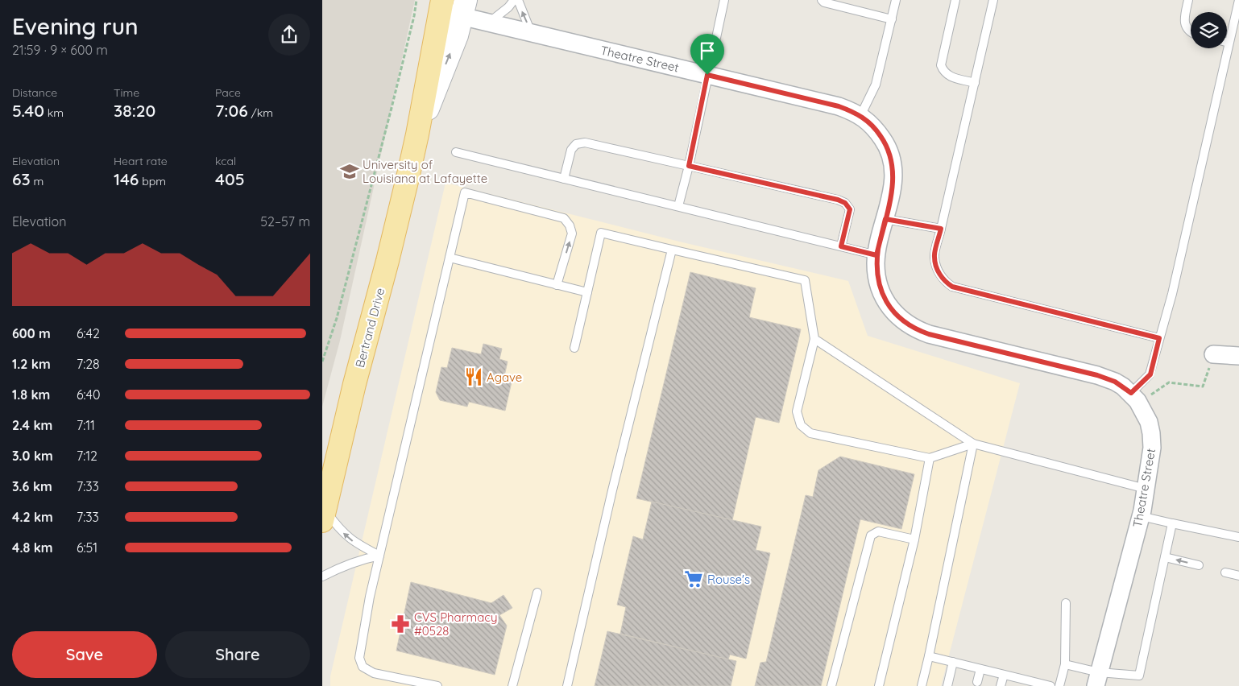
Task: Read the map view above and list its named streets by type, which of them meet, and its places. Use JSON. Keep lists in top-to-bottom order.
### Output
{
  "streets": {
    "main road": ["Bertrand Drive"],
    "street": ["Theatre Street"]
  },
  "crossings": [
    ["Theatre Street", "Bertrand Drive"]
  ],
  "places": {
    "school or university": ["University of Louisiana at Lafayette"],
    "restaurant": ["Agave"],
    "supermarket": ["Rouse's"],
    "pharmacy": ["CVS Pharmacy #0528"]
  },
  "page": {
    "heading": ["Evening run", "21:59 · 9 × 600 m"],
    "stats": [
      ["Distance", "5.40 km"],
      ["Time", "38:20"],
      ["Pace", "7:06 /km"],
      ["Elevation", "63 m"],
      ["Heart rate", "146 bpm"],
      ["kcal", "405"]
    ],
    "chart": ["Elevation", "52–57 m"],
    "list": [
      {
        "name": "600 m",
        "note": "6:42"
      },
      {
        "name": "1.2 km",
        "note": "7:28"
      },
      {
        "name": "1.8 km",
        "note": "6:40"
      },
      {
        "name": "2.4 km",
        "note": "7:11"
      },
      {
        "name": "3.0 km",
        "note": "7:12"
      },
      {
        "name": "3.6 km",
        "note": "7:33"
      },
      {
        "name": "4.2 km",
        "note": "7:33"
      },
      {
        "name": "4.8 km",
        "note": "6:51"
      }
    ],
    "buttons": ["Save", "Share"]
  }
}
